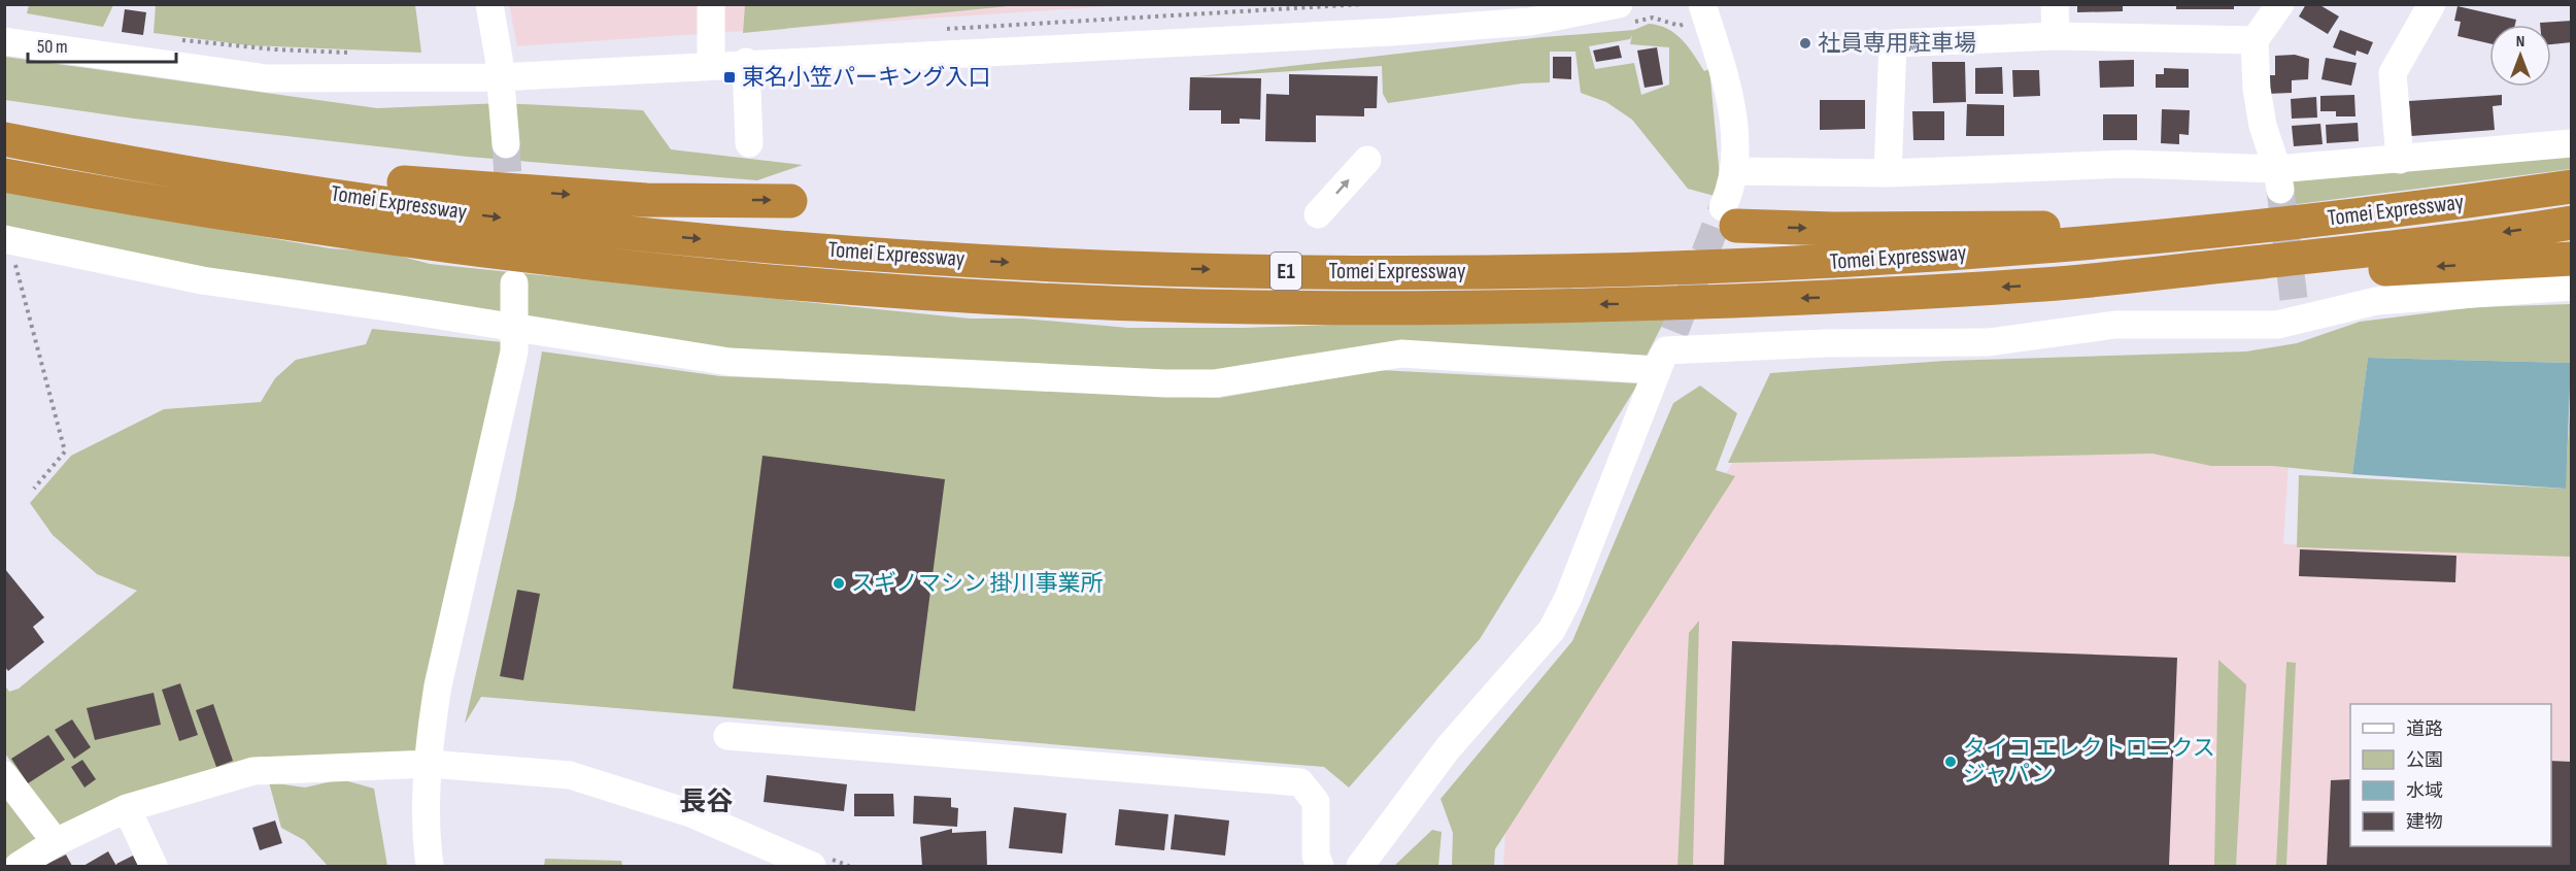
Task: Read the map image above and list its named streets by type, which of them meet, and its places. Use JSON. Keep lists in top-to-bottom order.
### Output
{
  "streets": {
    "highway": ["Tomei Expressway", "E1"]
  },
  "districts": ["長谷"],
  "places": {
    "other": ["社員専用駐車場", "スギノマシン 掛川事業所", "タイコ エレクトロニクス ジャパン"],
    "transit": ["東名小笠パーキング入口"]
  },
  "legend": [
    "道路",
    "公園",
    "水域",
    "建物"
  ],
  "scale_bar": "50 m",
  "north": "top"
}
